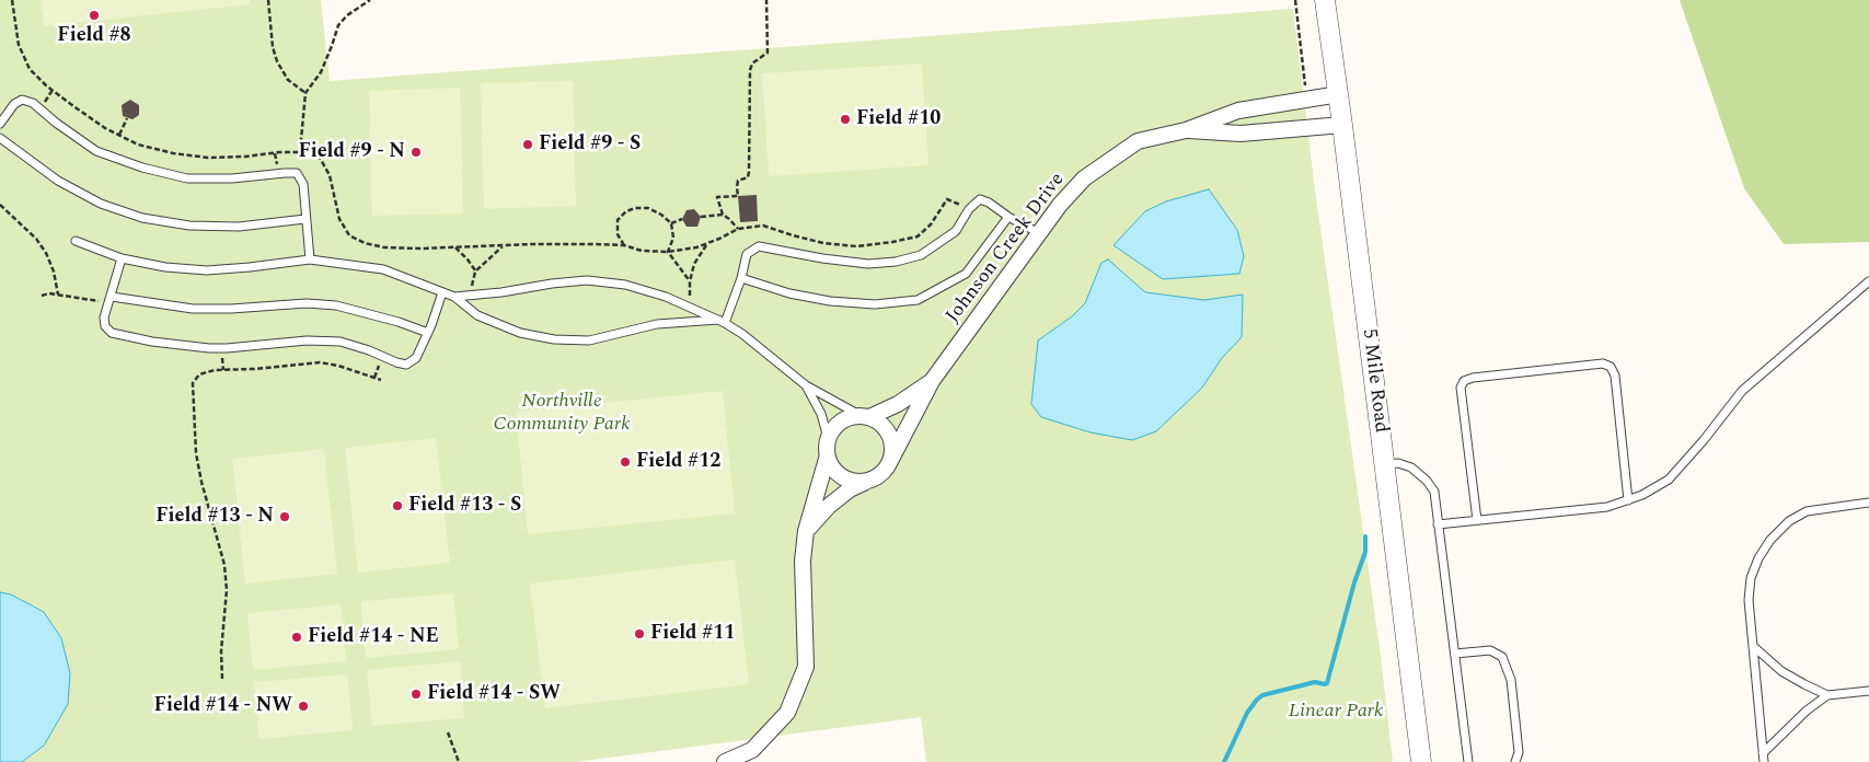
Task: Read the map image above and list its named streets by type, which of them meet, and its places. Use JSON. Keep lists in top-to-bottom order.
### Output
{
  "streets": {
    "street": ["Johnson Creek Drive", "5 Mile Road"]
  },
  "crossings": [
    ["Johnson Creek Drive", "5 Mile Road"]
  ],
  "parks": ["Northville Community Park", "Linear Park"],
  "places": [
    "Field #8",
    "Field #10",
    "Field #9 - S",
    "Field #9 - N",
    "Field #12",
    "Field #13 - S",
    "Field #13 - N",
    "Field #11",
    "Field #14 - NE",
    "Field #14 - SW",
    "Field #14 - NW"
  ]
}
